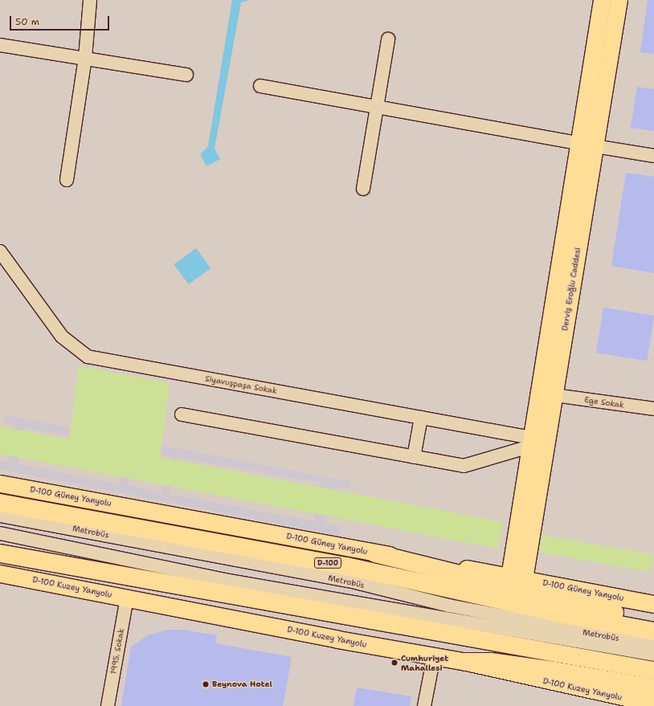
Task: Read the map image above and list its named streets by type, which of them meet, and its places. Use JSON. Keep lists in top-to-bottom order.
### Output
{
  "streets": {
    "highway": ["D-100"],
    "main road": ["Derviş Eroğlu Caddesi", "D-100 Güney Yanyolu", "D-100 Kuzey Yanyolu"],
    "street": [
      "Siyavuşpaşa Sokak",
      "Ege Sokak",
      "Metrobüs",
      "1995. Sokak"
    ]
  },
  "crossings": [
    ["Derviş Eroğlu Caddesi", "Siyavuşpaşa Sokak"],
    ["Derviş Eroğlu Caddesi", "Ege Sokak"],
    ["Derviş Eroğlu Caddesi", "D-100 Güney Yanyolu"],
    ["D-100 Kuzey Yanyolu", "1995. Sokak"]
  ],
  "places": ["Cumhuriyet Mahallesi", "Beynova Hotel"],
  "scale_bar": "50 m"
}
